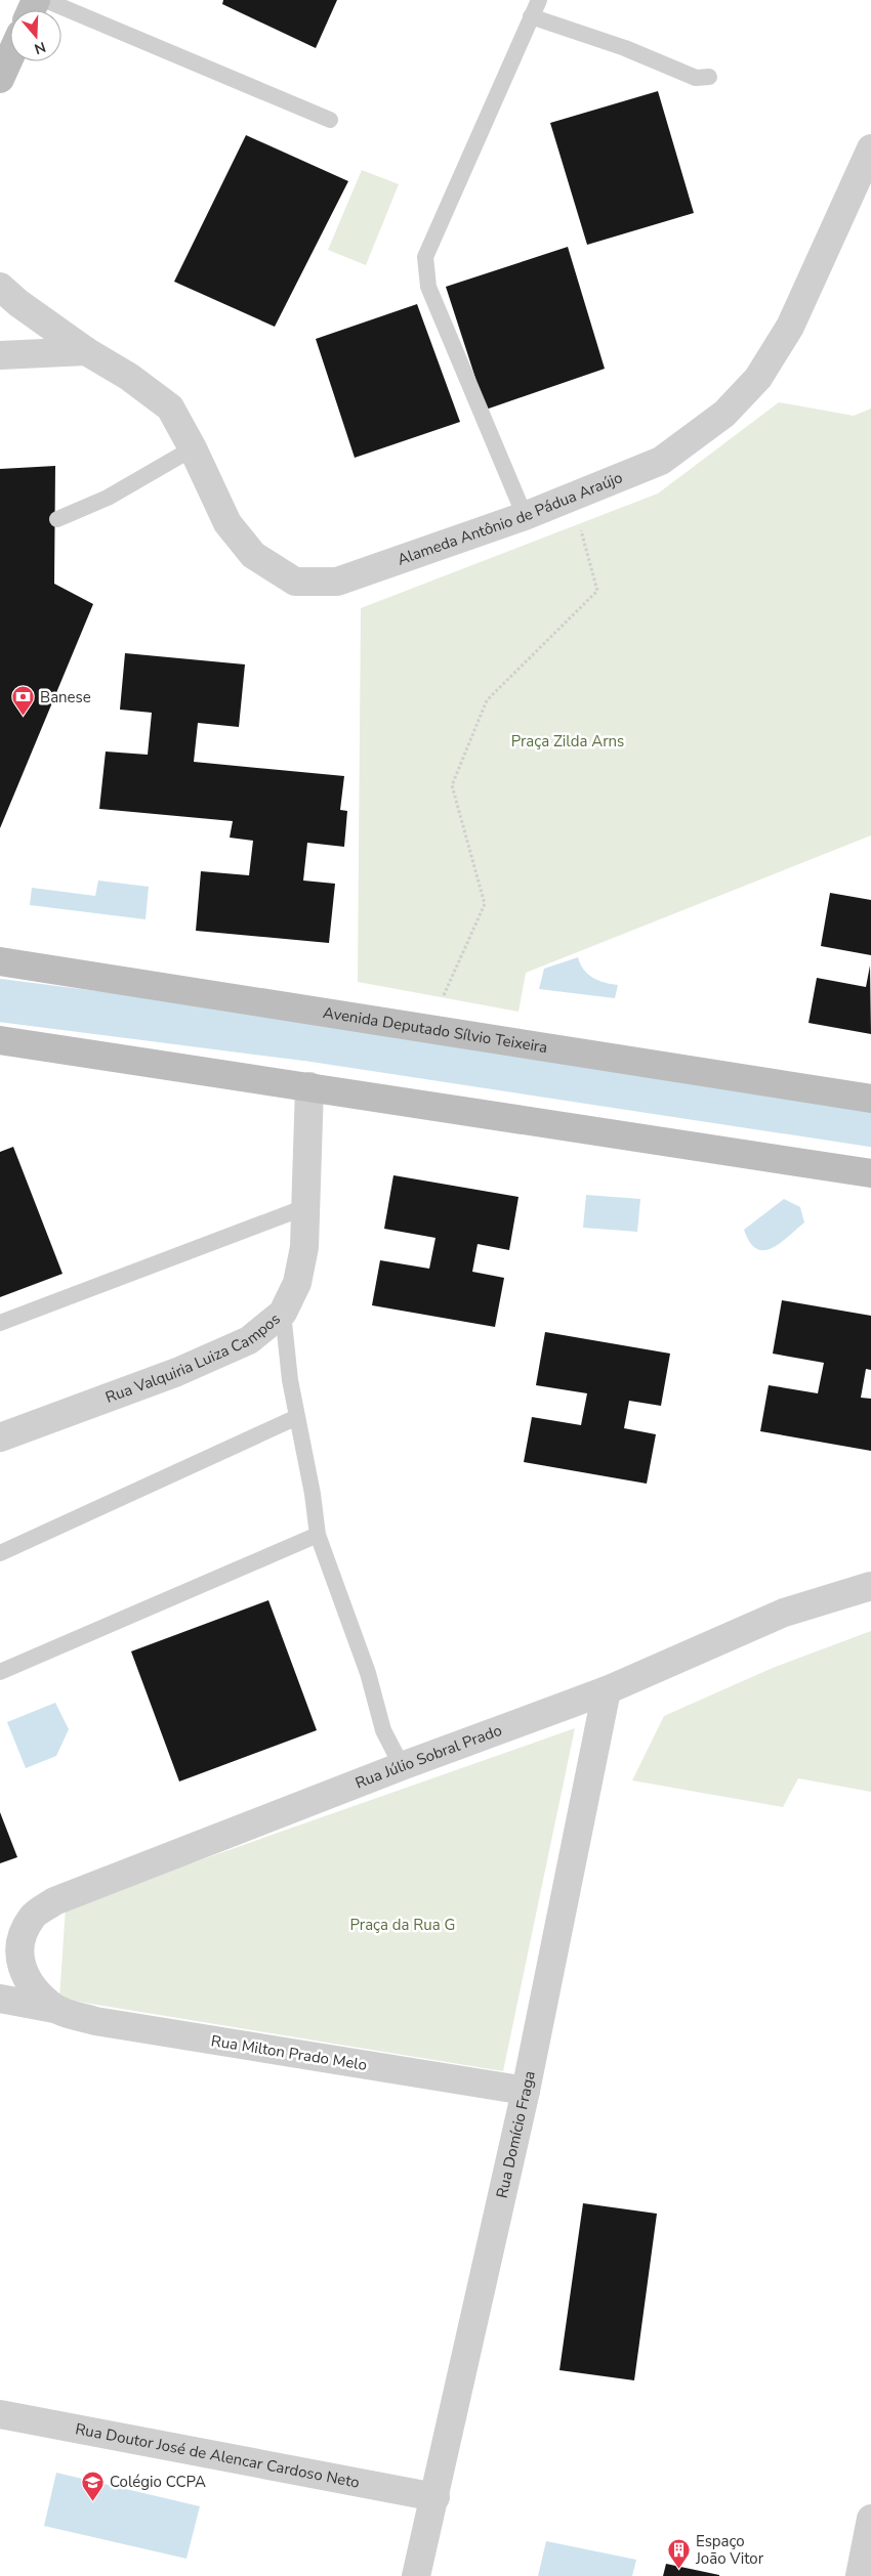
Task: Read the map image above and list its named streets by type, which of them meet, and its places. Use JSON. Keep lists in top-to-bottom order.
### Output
{
  "streets": {
    "main road": ["Avenida Deputado Sílvio Teixeira"],
    "street": [
      "Alameda Antônio de Pádua Araújo",
      "Rua Valquiria Luiza Campos",
      "Rua Júlio Sobral Prado",
      "Rua Milton Prado Melo",
      "Rua Domício Fraga",
      "Rua Doutor José de Alencar Cardoso Neto"
    ]
  },
  "crossings": [
    ["Rua Júlio Sobral Prado", "Rua Milton Prado Melo"],
    ["Rua Júlio Sobral Prado", "Rua Domício Fraga"],
    ["Rua Milton Prado Melo", "Rua Domício Fraga"],
    ["Rua Domício Fraga", "Rua Doutor José de Alencar Cardoso Neto"]
  ],
  "parks": ["Praça Zilda Arns", "Praça da Rua G"],
  "places": {
    "bank": ["Banese"],
    "school or university": ["Colégio CCPA"],
    "building": ["Espaço João Vitor"]
  },
  "north": "bottom"
}
